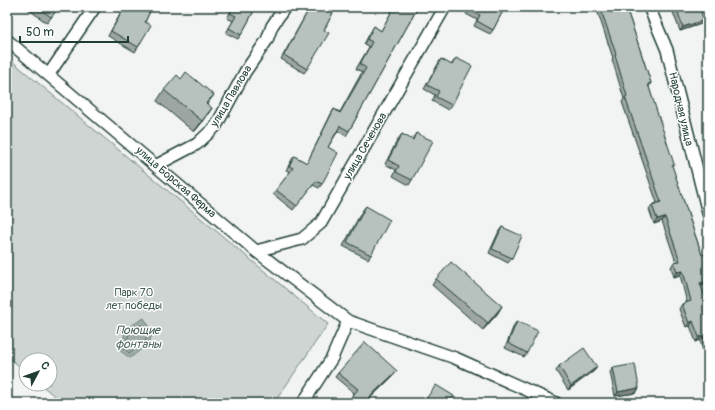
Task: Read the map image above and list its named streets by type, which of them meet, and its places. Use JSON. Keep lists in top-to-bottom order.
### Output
{
  "streets": {
    "street": [
      "улица Павлова",
      "Народная улица",
      "улица Сеченова",
      "улица Борская Ферма"
    ]
  },
  "crossings": [
    ["улица Павлова", "улица Борская Ферма"],
    ["улица Сеченова", "улица Борская Ферма"]
  ],
  "water": ["Поющие фонтаны"],
  "parks": ["Парк 70 лет победы"],
  "scale_bar": "50 m",
  "north": "top right"
}
